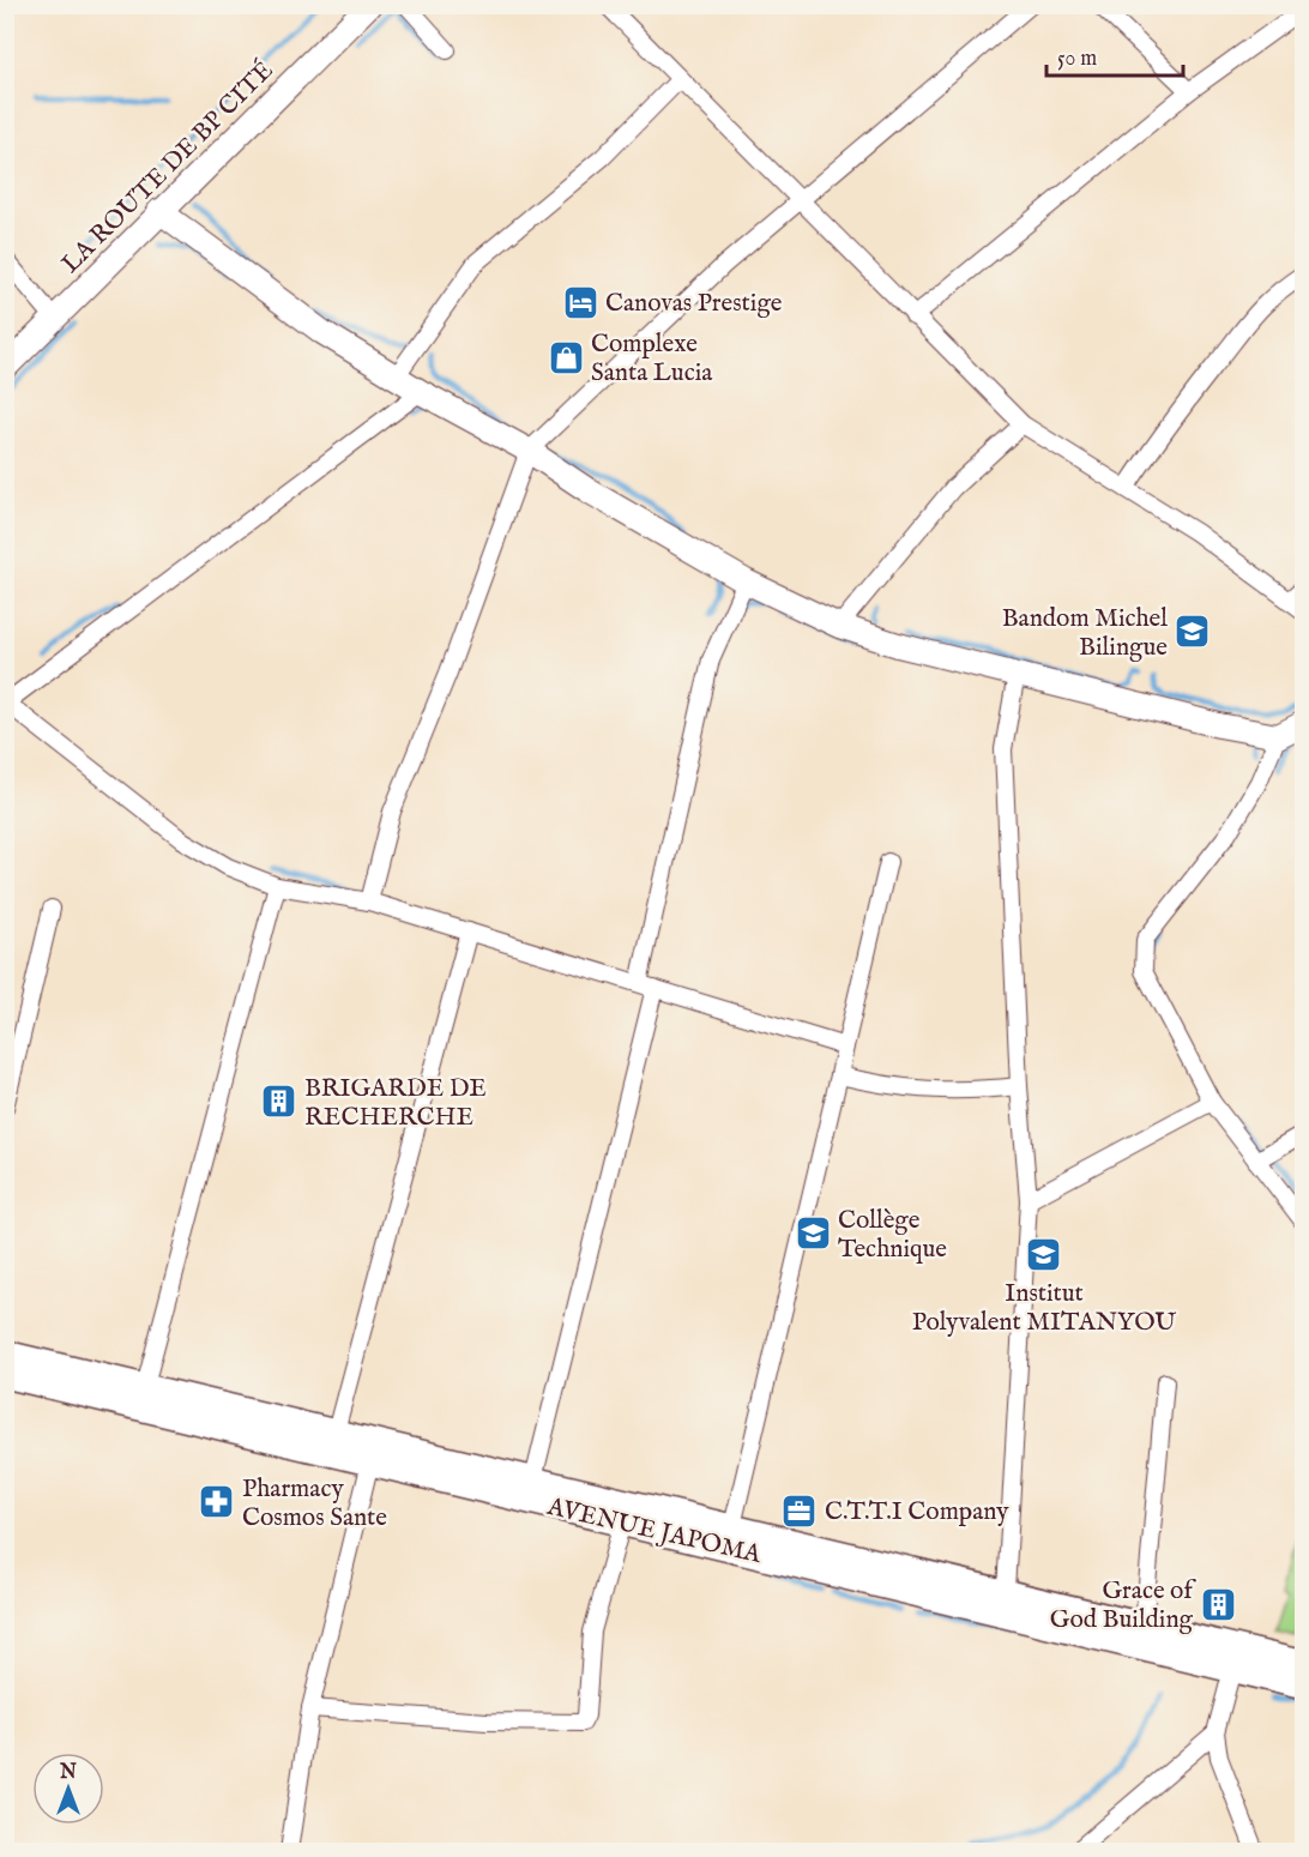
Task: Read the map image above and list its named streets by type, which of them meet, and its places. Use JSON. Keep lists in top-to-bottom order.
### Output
{
  "streets": {
    "main road": ["AVENUE JAPOMA"],
    "street": ["LA ROUTE DE BP CITÉ"]
  },
  "places": {
    "hotel": ["Canovas Prestige"],
    "shop": ["Complexe Santa Lucia"],
    "school or university": ["Bandom Michel Bilingue", "Collège Technique", "Institut Polyvalent MITANYOU"],
    "building": ["BRIGARDE DE RECHERCHE", "Grace of God Building"],
    "pharmacy": ["Pharmacy Cosmos Sante"],
    "office": ["C.T.T.I Company"]
  },
  "scale_bar": "50 m",
  "north": "top"
}
